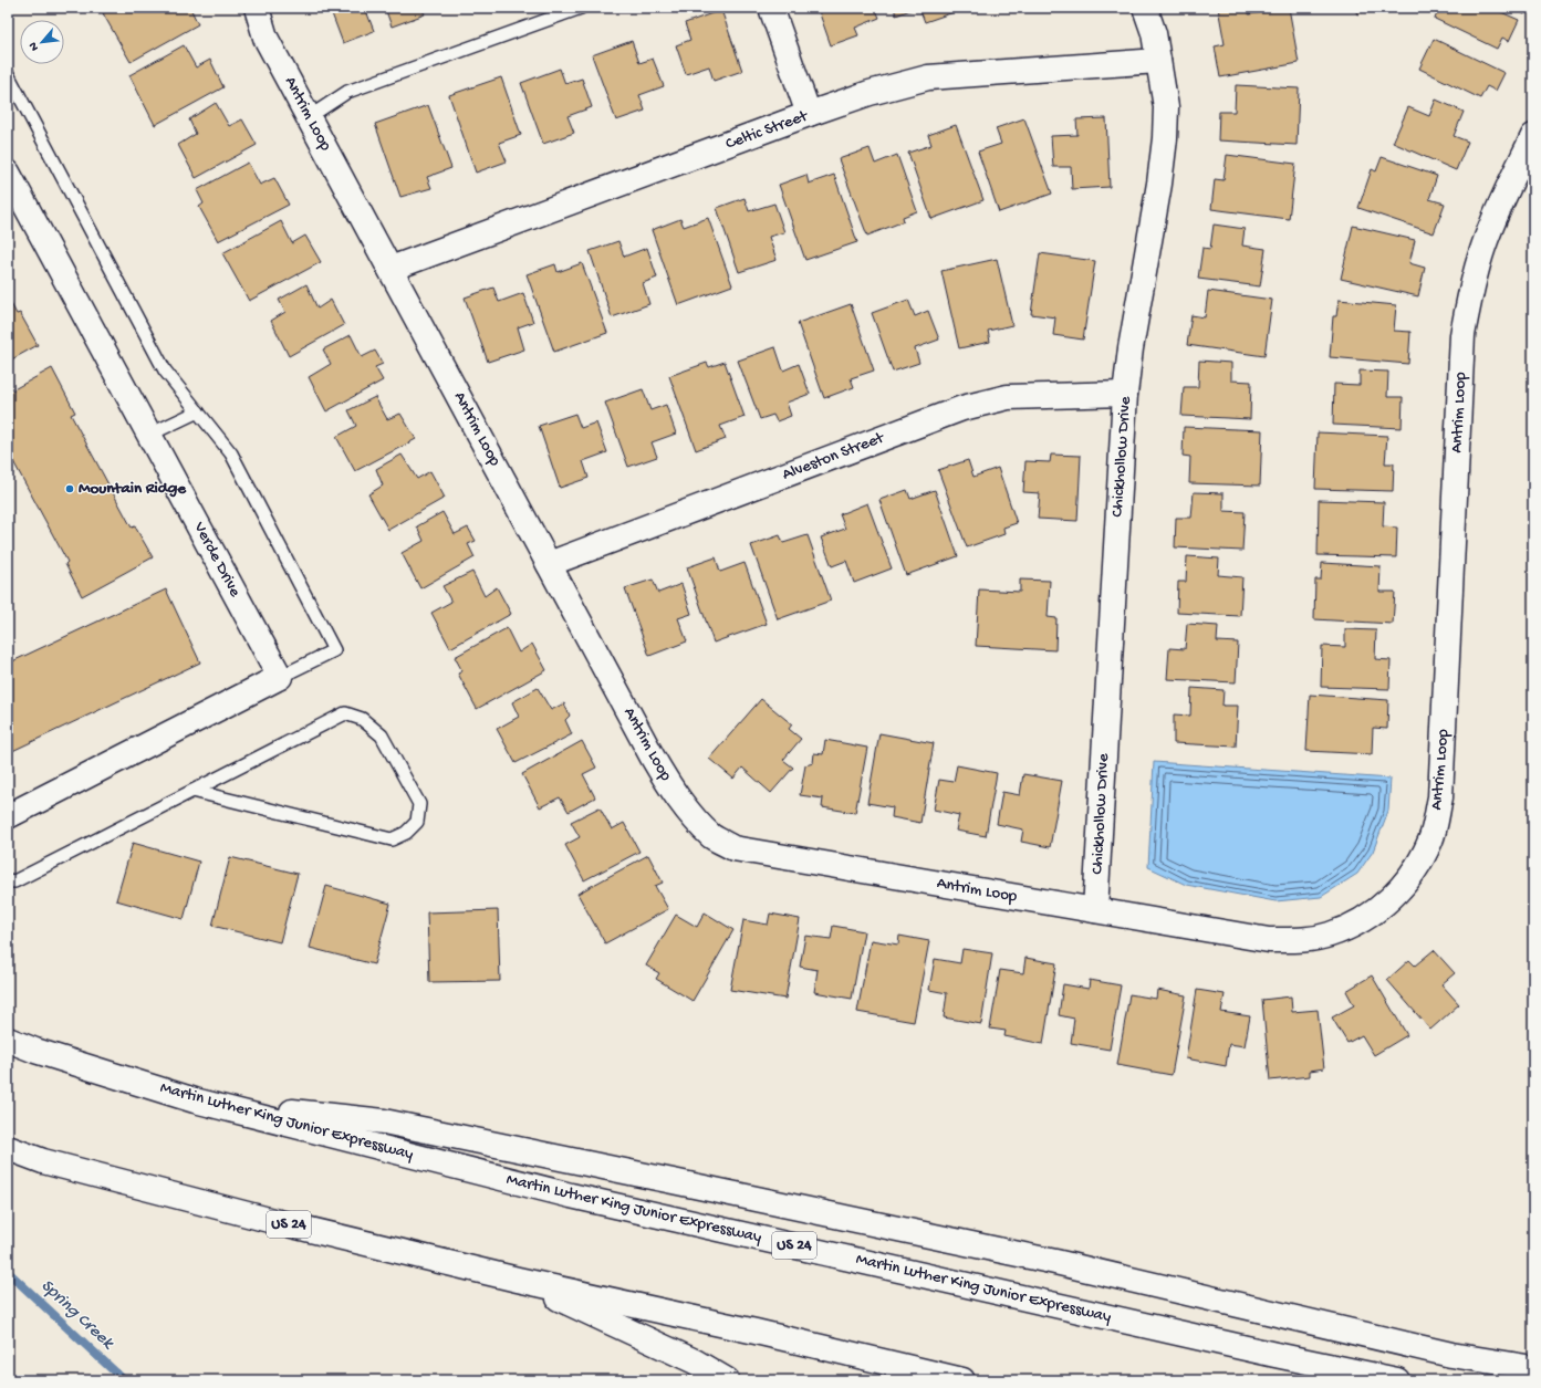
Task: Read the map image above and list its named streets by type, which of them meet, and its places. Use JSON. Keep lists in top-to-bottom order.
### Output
{
  "streets": {
    "main road": [
      "Antrim Loop",
      "Celtic Street",
      "Alveston Street",
      "Chickhollow Drive",
      "Verde Drive",
      "Martin Luther King Junior Expressway",
      "US 24"
    ]
  },
  "crossings": [
    ["Antrim Loop", "Celtic Street"],
    ["Antrim Loop", "Alveston Street"],
    ["Antrim Loop", "Chickhollow Drive"],
    ["Celtic Street", "Chickhollow Drive"],
    ["Alveston Street", "Chickhollow Drive"]
  ],
  "water": ["Spring Creek"],
  "places": ["Mountain Ridge"],
  "north": "bottom left"
}
